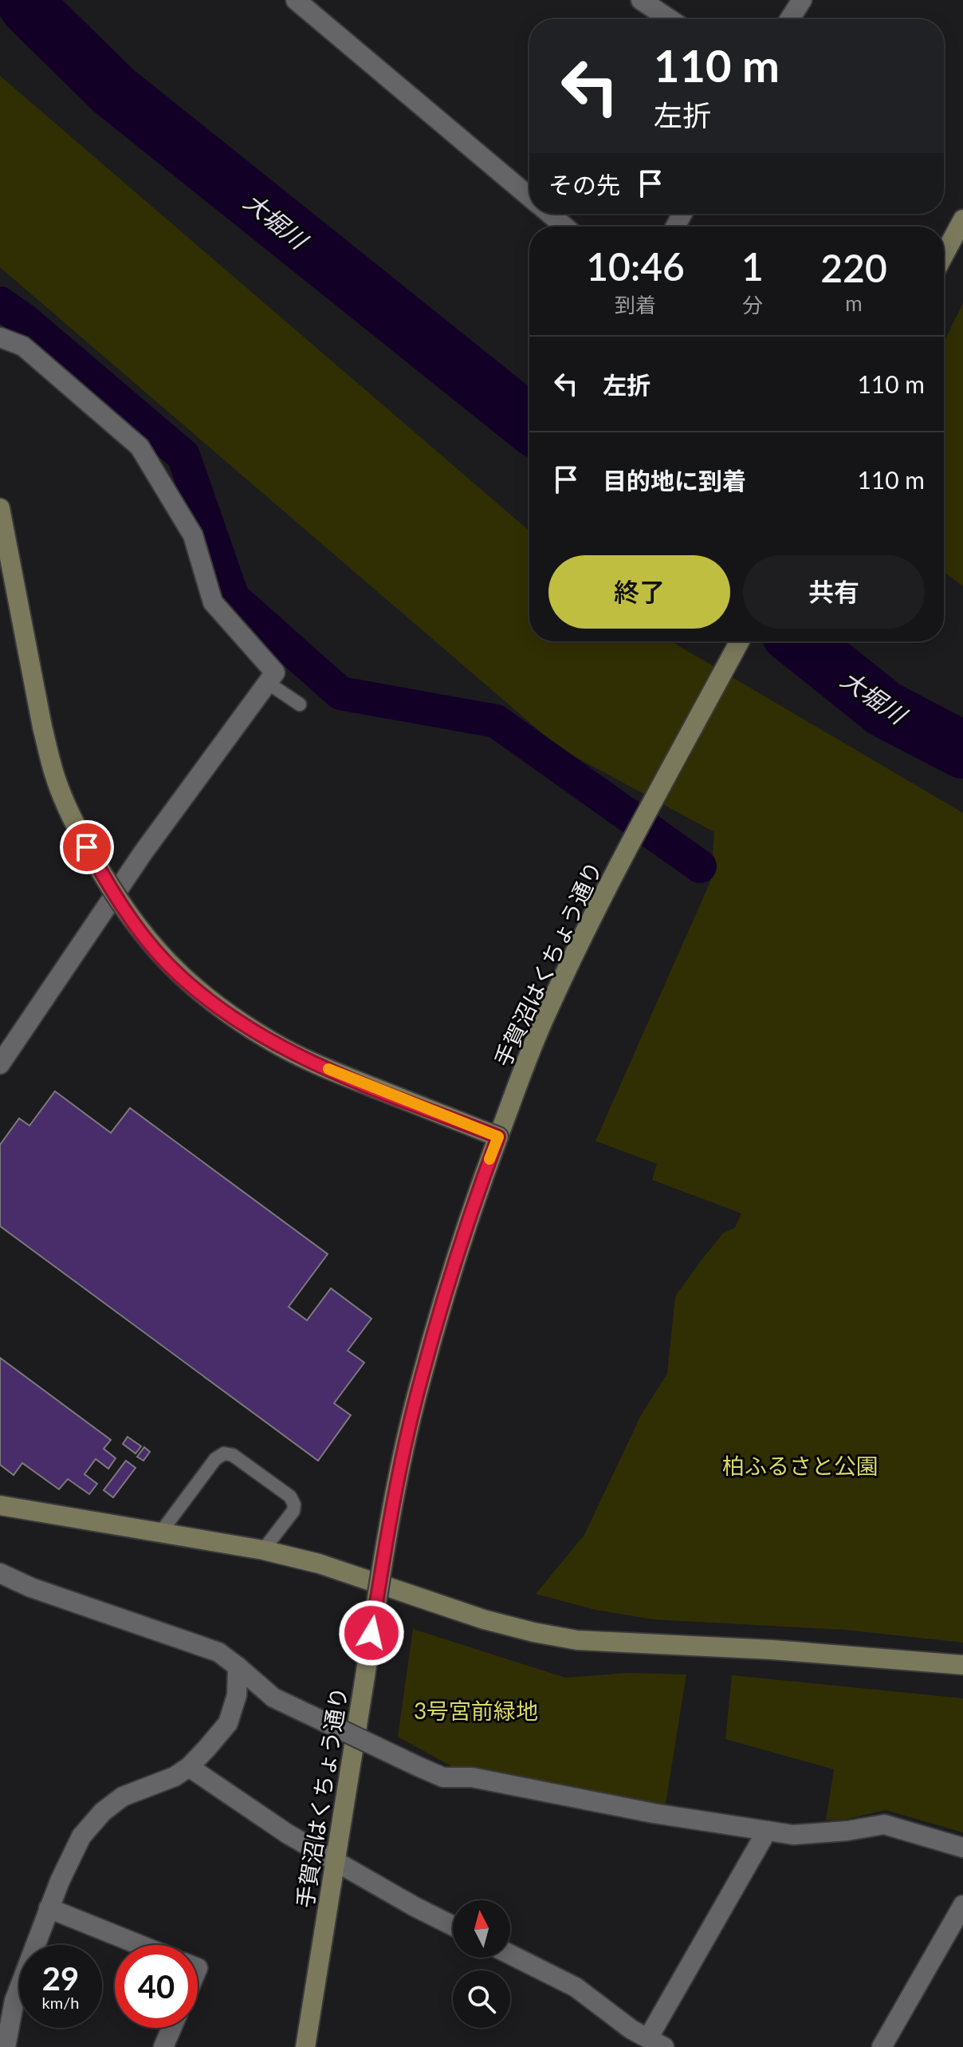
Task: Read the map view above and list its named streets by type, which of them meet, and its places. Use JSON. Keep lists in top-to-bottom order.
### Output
{
  "streets": {
    "street": ["手賀沼はくちょう通り"]
  },
  "water": ["大堀川"],
  "parks": ["柏ふるさと公園", "3号宮前緑地"],
  "north": "top",
  "page": {
    "turn": ["110 m", "左折"],
    "then": "その先",
    "eta": [
      "10:46",
      "到着",
      "1",
      "分",
      "220",
      "m"
    ],
    "list": [
      {
        "name": "左折",
        "value": "110 m"
      },
      {
        "name": "目的地に到着",
        "value": "110 m"
      }
    ],
    "buttons": ["終了", "共有"],
    "speed": "29 km/h",
    "limit": "40"
  }
}
